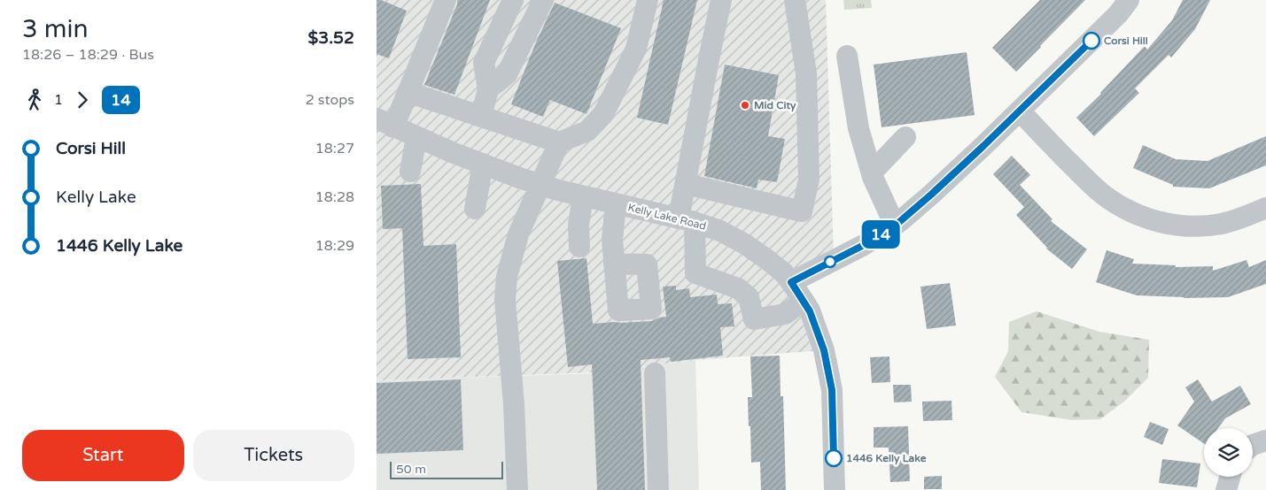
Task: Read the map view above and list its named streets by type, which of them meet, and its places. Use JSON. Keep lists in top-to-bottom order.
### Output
{
  "streets": {
    "street": ["Kelly Lake Road"]
  },
  "places": ["Corsi Hill", "Mid City", "1446 Kelly Lake"],
  "lines": ["bus line 14"],
  "scale_bar": "50 m",
  "page": {
    "heading": ["3 min", "18:26 – 18:29 · Bus", "$3.52"],
    "on_map": "14",
    "legs": ["1", "14", "2 stops"],
    "list": [
      {
        "name": "Corsi Hill",
        "value": "18:27"
      },
      {
        "name": "Kelly Lake",
        "value": "18:28"
      },
      {
        "name": "1446 Kelly Lake",
        "value": "18:29"
      }
    ],
    "buttons": ["Start", "Tickets"],
    "scale": "50 m"
  }
}
